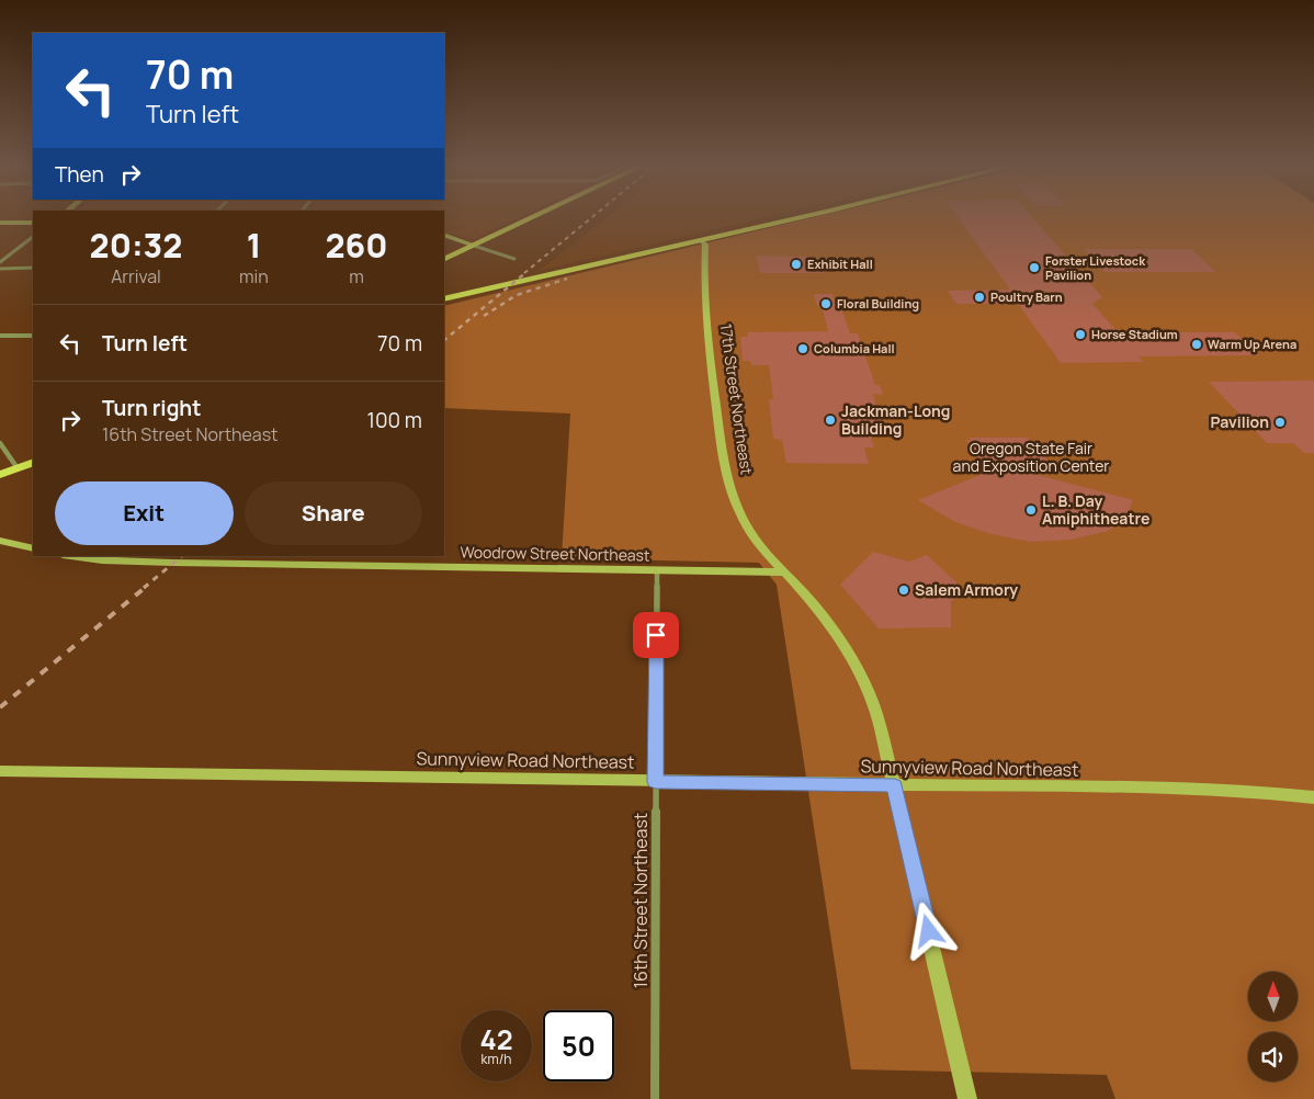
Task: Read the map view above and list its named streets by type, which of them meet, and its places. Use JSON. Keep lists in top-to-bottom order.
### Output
{
  "streets": {
    "main road": ["17th Street Northeast", "Woodrow Street Northeast", "Sunnyview Road Northeast"],
    "street": ["16th Street Northeast"]
  },
  "crossings": [
    ["17th Street Northeast", "Woodrow Street Northeast"],
    ["17th Street Northeast", "Sunnyview Road Northeast"],
    ["Woodrow Street Northeast", "16th Street Northeast"],
    ["Sunnyview Road Northeast", "16th Street Northeast"]
  ],
  "parks": ["Oregon State Fair and Exposition Center"],
  "places": [
    "Exhibit Hall",
    "Forster Livestock Pavilion",
    "Poultry Barn",
    "Floral Building",
    "Horse Stadium",
    "Warm Up Arena",
    "Columbia Hall",
    "Jackman-Long Building",
    "Pavilion",
    "L. B. Day Amiphitheatre",
    "Salem Armory"
  ],
  "north": "top",
  "page": {
    "turn": ["70 m", "Turn left"],
    "then": "Then",
    "eta": [
      "20:32",
      "Arrival",
      "1",
      "min",
      "260",
      "m"
    ],
    "list": [
      {
        "name": "Turn left",
        "value": "70 m"
      },
      {
        "name": "Turn right",
        "note": "16th Street Northeast",
        "value": "100 m"
      }
    ],
    "buttons": ["Exit", "Share"],
    "speed": "42 km/h",
    "limit": "50"
  }
}
